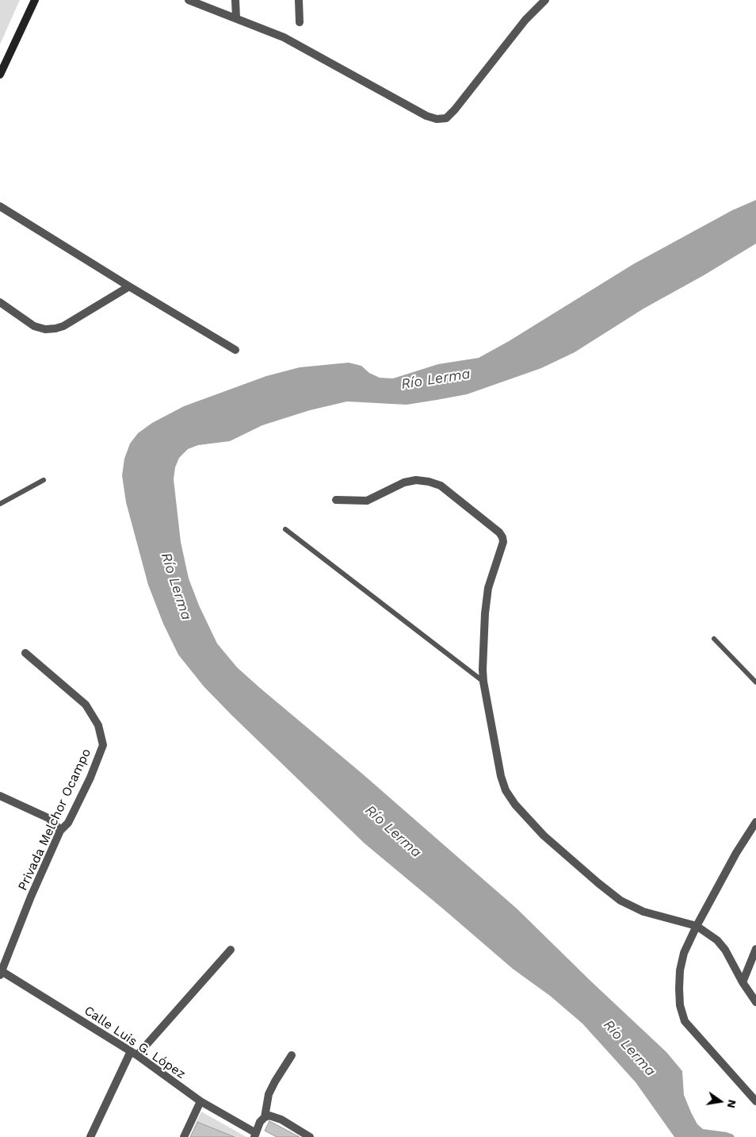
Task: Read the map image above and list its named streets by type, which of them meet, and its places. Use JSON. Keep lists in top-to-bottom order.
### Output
{
  "streets": {
    "street": ["Privada Melchor Ocampo", "Calle Luis G. López"]
  },
  "crossings": [
    ["Privada Melchor Ocampo", "Calle Luis G. López"]
  ],
  "water": ["Río Lerma"],
  "north": "right"
}
